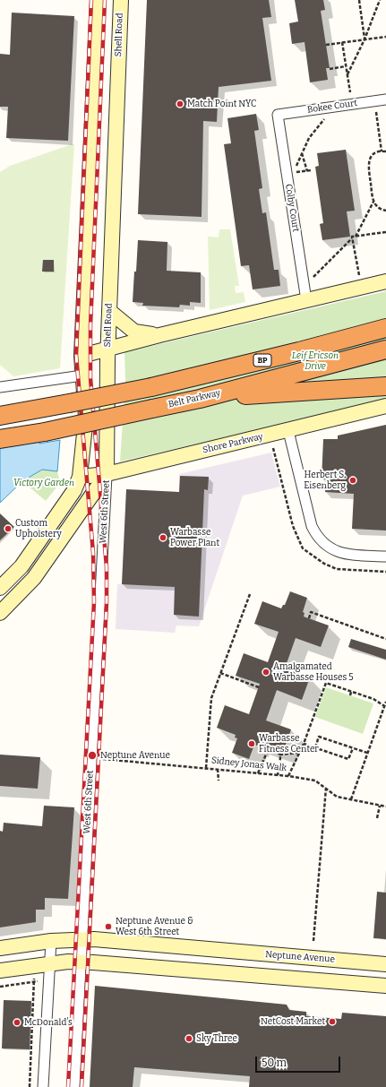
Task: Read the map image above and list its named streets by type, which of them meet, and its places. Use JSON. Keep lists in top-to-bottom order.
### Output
{
  "streets": {
    "highway": ["BP", "Belt Parkway"],
    "main road": ["Shell Road", "Shore Parkway", "Neptune Avenue"],
    "street": ["Bokee Court", "Colby Court", "West 6th Street"],
    "path": ["Sidney Jonas Walk"]
  },
  "crossings": [
    ["Shell Road", "Shore Parkway"],
    ["Shell Road", "West 6th Street"],
    ["Bokee Court", "Colby Court"],
    ["Shore Parkway", "West 6th Street"],
    ["West 6th Street", "Neptune Avenue"]
  ],
  "parks": ["Leif Ericson Drive", "Victory Garden"],
  "places": [
    "Match Point NYC",
    "Herbert S. Eisenberg",
    "Custom Upholstery",
    "Warbasse Power Plant",
    "Amalgamated Warbasse Houses 5",
    "Warbasse Fitness Center",
    "Neptune Avenue",
    "Neptune Avenue & West 6th Street",
    "NetCost Market",
    "McDonald's",
    "Sky Three"
  ],
  "scale_bar": "50 m"
}
